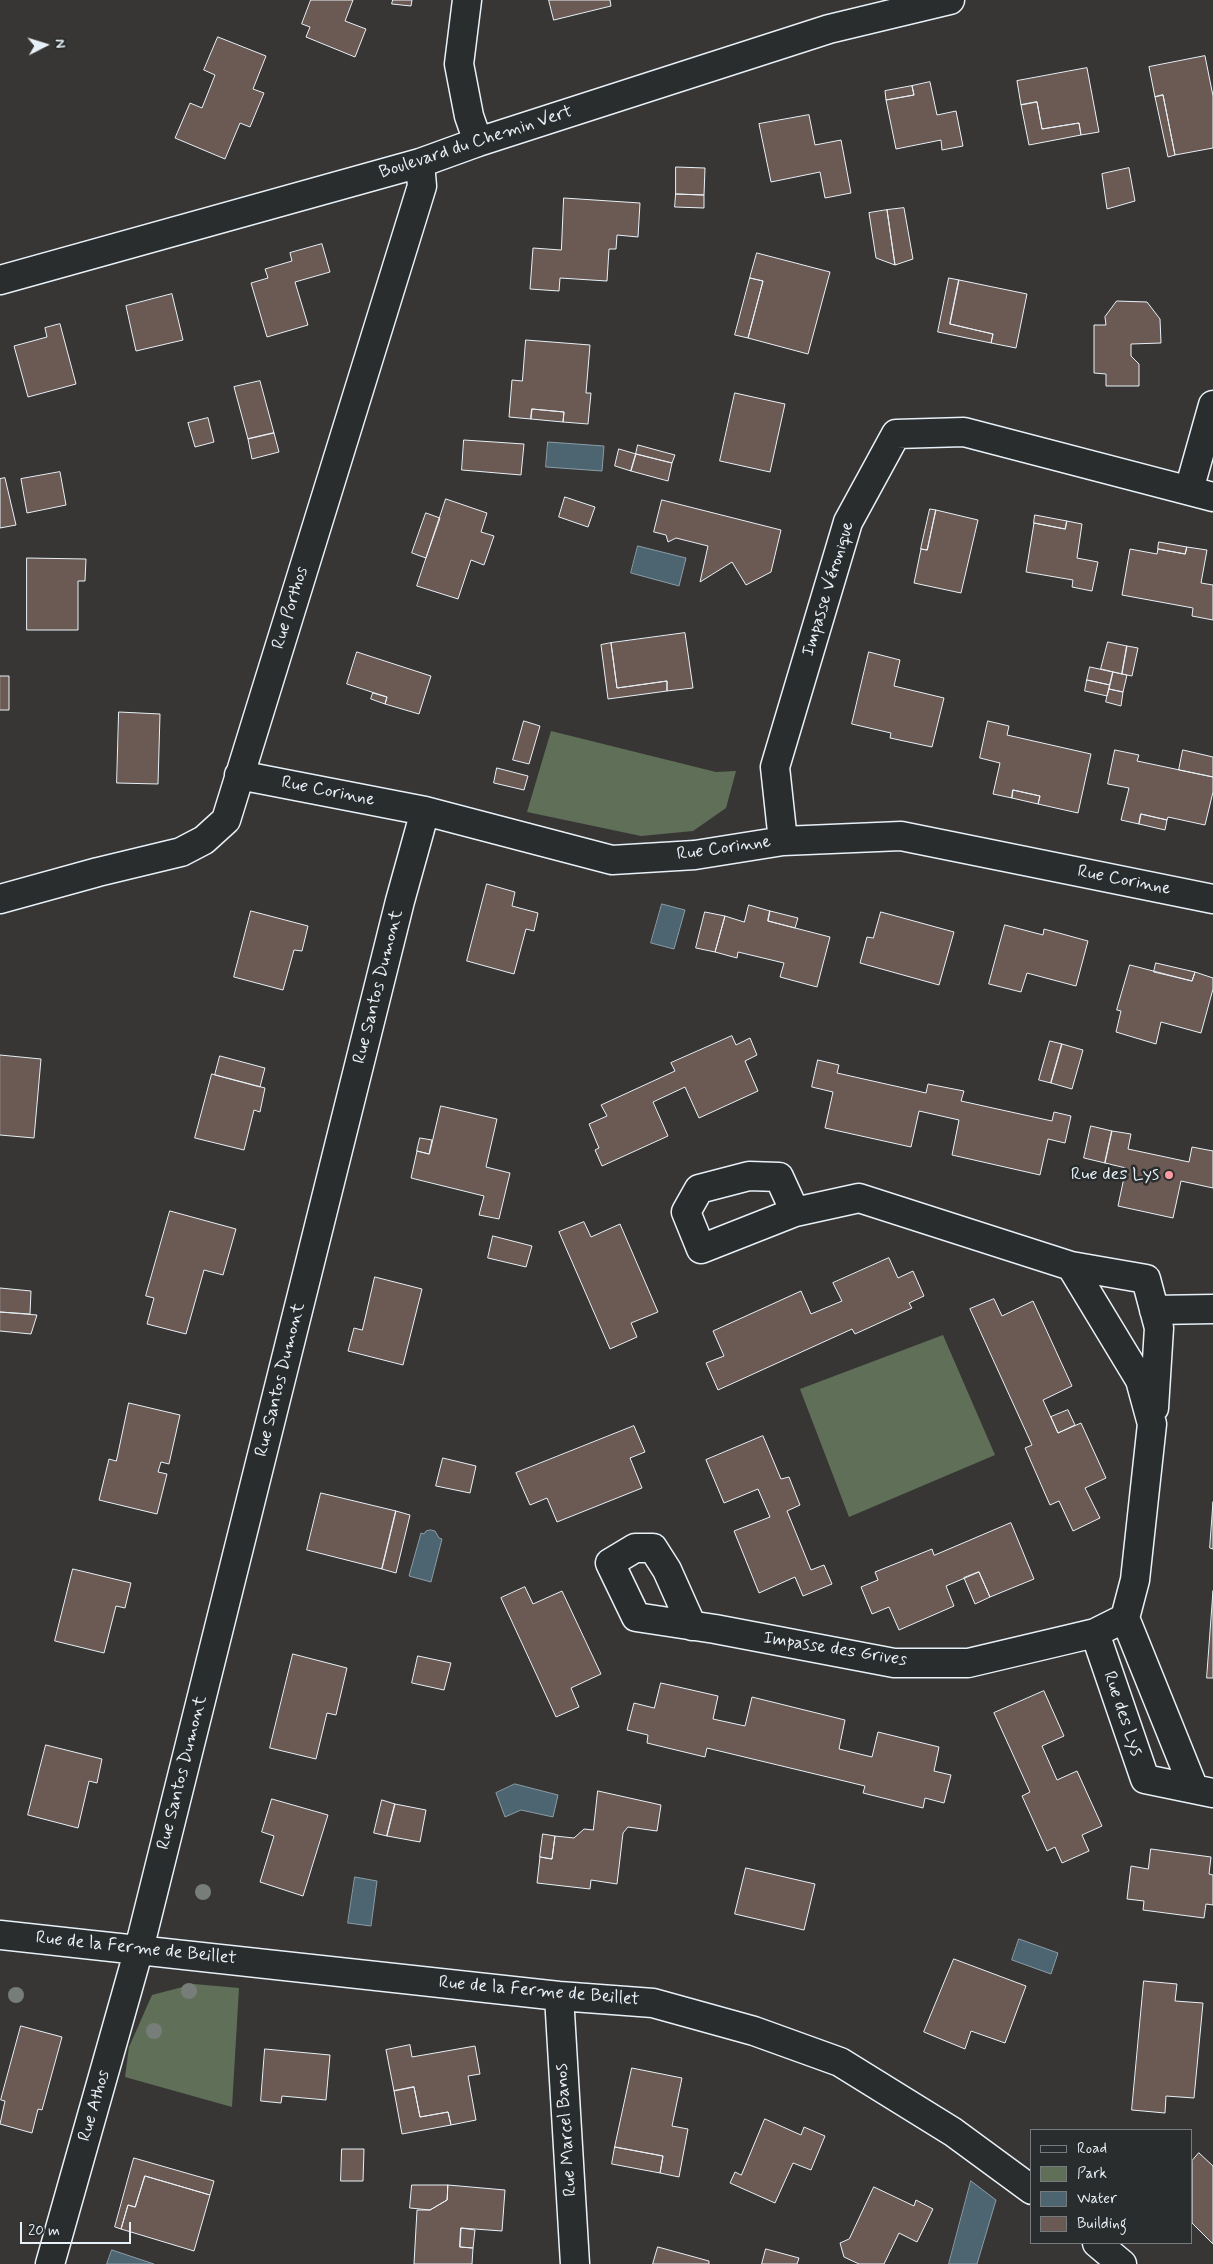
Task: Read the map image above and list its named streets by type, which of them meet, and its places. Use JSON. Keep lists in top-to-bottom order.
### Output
{
  "streets": {
    "street": [
      "Boulevard du Chemin Vert",
      "Impasse Véronique",
      "Rue Porthos",
      "Rue Corinne",
      "Rue Santos Dumont",
      "Impasse des Grives",
      "Rue des Lys",
      "Rue de la Ferme de Beillet",
      "Rue Athos",
      "Rue Marcel Banos"
    ]
  },
  "crossings": [
    ["Boulevard du Chemin Vert", "Rue Porthos"],
    ["Impasse Véronique", "Rue Corinne"],
    ["Rue Porthos", "Rue Corinne"],
    ["Rue Corinne", "Rue Santos Dumont"],
    ["Rue Santos Dumont", "Rue de la Ferme de Beillet"],
    ["Rue Santos Dumont", "Rue Athos"],
    ["Impasse des Grives", "Rue des Lys"],
    ["Rue de la Ferme de Beillet", "Rue Athos"],
    ["Rue de la Ferme de Beillet", "Rue Marcel Banos"]
  ],
  "places": ["Rue des Lys"],
  "legend": [
    "Road",
    "Park",
    "Water",
    "Building"
  ],
  "scale_bar": "20 m",
  "north": "right"
}
